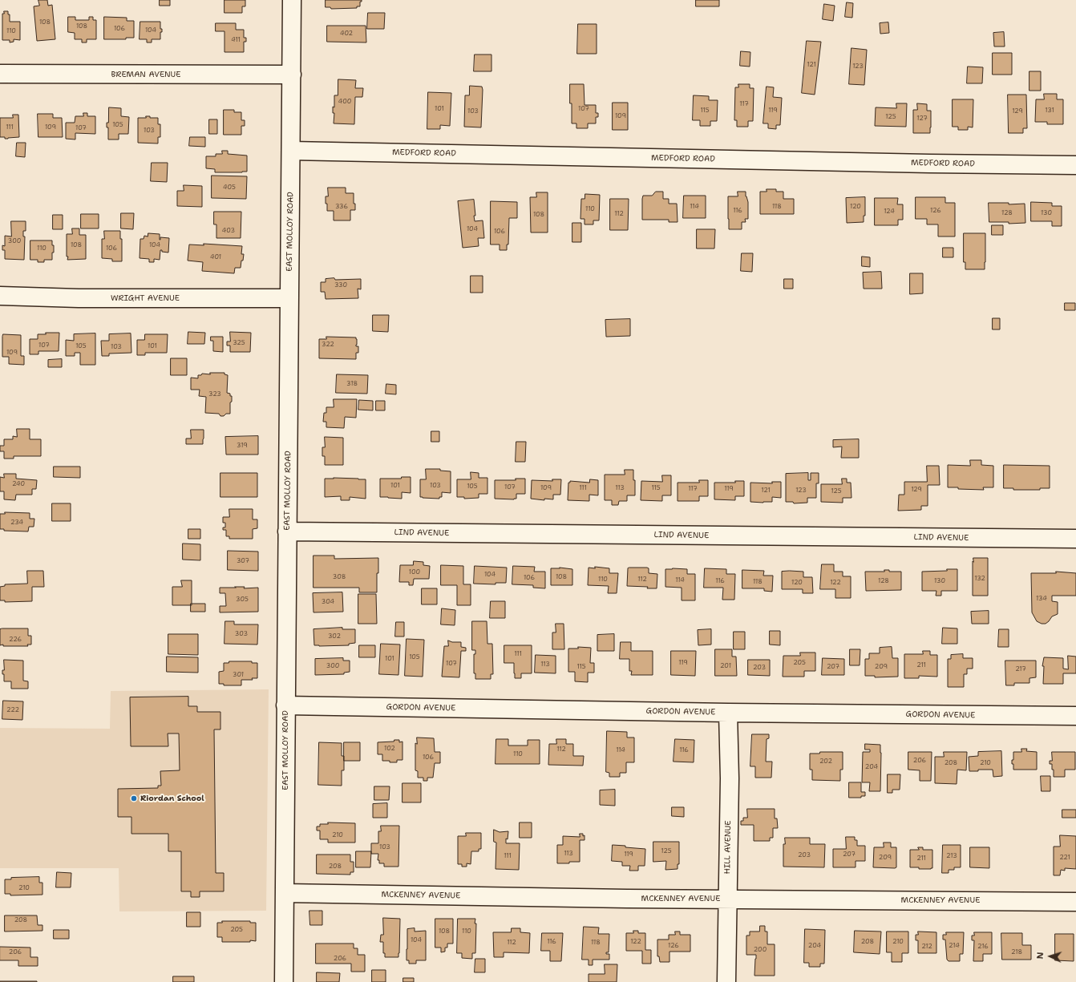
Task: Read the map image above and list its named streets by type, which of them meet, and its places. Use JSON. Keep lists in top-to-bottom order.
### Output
{
  "streets": {
    "street": [
      "BREMAN AVENUE",
      "MEDFORD ROAD",
      "EAST MOLLOY ROAD",
      "WRIGHT AVENUE",
      "LIND AVENUE",
      "GORDON AVENUE",
      "HILL AVENUE",
      "MCKENNEY AVENUE"
    ]
  },
  "crossings": [
    ["BREMAN AVENUE", "EAST MOLLOY ROAD"],
    ["MEDFORD ROAD", "EAST MOLLOY ROAD"],
    ["EAST MOLLOY ROAD", "WRIGHT AVENUE"],
    ["EAST MOLLOY ROAD", "LIND AVENUE"],
    ["EAST MOLLOY ROAD", "GORDON AVENUE"],
    ["EAST MOLLOY ROAD", "MCKENNEY AVENUE"],
    ["GORDON AVENUE", "HILL AVENUE"],
    ["HILL AVENUE", "MCKENNEY AVENUE"]
  ],
  "places": ["Riordan School"],
  "house_numbers": [
    "108",
    "108",
    "106",
    "104",
    "110",
    "402",
    "411",
    "121",
    "123",
    "400",
    "117",
    "101",
    "107",
    "115",
    "119",
    "131",
    "103",
    "129",
    "109",
    "125",
    "127",
    "105",
    "111",
    "109",
    "107",
    "103",
    "405",
    "336",
    "114",
    "118",
    "120",
    "110",
    "116",
    "126",
    "124",
    "128",
    "130",
    "112",
    "108",
    "104",
    "403",
    "106",
    "300",
    "108",
    "104",
    "110",
    "106",
    "401",
    "330",
    "325",
    "322",
    "107",
    "105",
    "101",
    "103",
    "109",
    "318",
    "323",
    "319",
    "240",
    "101",
    "103",
    "105",
    "107",
    "109",
    "111",
    "113",
    "115",
    "117",
    "119",
    "129",
    "121",
    "123",
    "125",
    "234",
    "307",
    "100",
    "104",
    "308",
    "108",
    "106",
    "132",
    "110",
    "112",
    "114",
    "116",
    "128",
    "130",
    "118",
    "120",
    "122",
    "134",
    "305",
    "304",
    "303",
    "302",
    "226",
    "111",
    "105",
    "101",
    "119",
    "205",
    "107",
    "113",
    "211",
    "300",
    "201",
    "115",
    "207",
    "209",
    "203",
    "217",
    "301",
    "222",
    "102",
    "112",
    "114",
    "116",
    "110",
    "106",
    "206",
    "202",
    "208",
    "210",
    "204",
    "210",
    "103",
    "125",
    "113",
    "119",
    "207",
    "203",
    "111",
    "213",
    "209",
    "221",
    "211",
    "208",
    "210",
    "208",
    "205",
    "108",
    "110",
    "104",
    "116",
    "122",
    "208",
    "210",
    "112",
    "118",
    "126",
    "204",
    "214",
    "212",
    "216",
    "200",
    "206",
    "218",
    "206"
  ],
  "north": "left"
}
